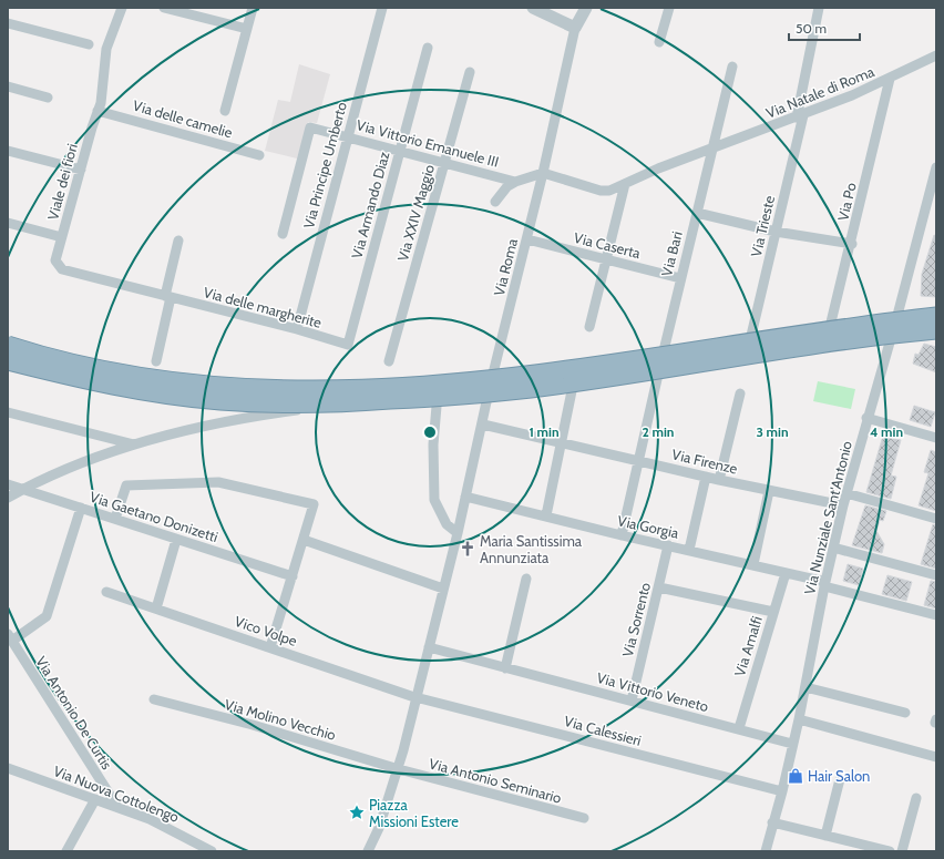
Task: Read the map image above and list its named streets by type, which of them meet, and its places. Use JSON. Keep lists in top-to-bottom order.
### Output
{
  "streets": {
    "street": [
      "Via Natale di Roma",
      "Via delle camelie",
      "Via Vittorio Emanuele III",
      "Via Principe Umberto",
      "Viale dei fiori",
      "Via Po",
      "Via Armando Diaz",
      "Via XXIV Maggio",
      "Via Trieste",
      "Via Caserta",
      "Via Bari",
      "Via Roma",
      "Via delle margherite",
      "Via Firenze",
      "Via Gaetano Donizetti",
      "Via Nunziale Sant'Antonio",
      "Via Gorgia",
      "Via Sorrento",
      "Vico Volpe",
      "Via Amalfi",
      "Via Vittorio Veneto",
      "Via Antonio De Curtis",
      "Via Molino Vecchio",
      "Via Calessieri",
      "Via Antonio Seminario",
      "Via Nuova Cottolengo"
    ]
  },
  "crossings": [
    ["Via Natale di Roma", "Via Vittorio Emanuele III"],
    ["Via Natale di Roma", "Via Po"],
    ["Via Natale di Roma", "Via Trieste"],
    ["Via Natale di Roma", "Via Bari"],
    ["Via Natale di Roma", "Via Roma"],
    ["Via delle camelie", "Viale dei fiori"],
    ["Via Vittorio Emanuele III", "Via Principe Umberto"],
    ["Via Vittorio Emanuele III", "Via Armando Diaz"],
    ["Via Vittorio Emanuele III", "Via XXIV Maggio"],
    ["Via Vittorio Emanuele III", "Via Roma"],
    ["Via Principe Umberto", "Via delle margherite"],
    ["Viale dei fiori", "Via delle margherite"],
    ["Via Armando Diaz", "Via delle margherite"],
    ["Via Caserta", "Via Bari"],
    ["Via Caserta", "Via Roma"],
    ["Via Bari", "Via Firenze"],
    ["Via Bari", "Via Gorgia"],
    ["Via Roma", "Via Firenze"],
    ["Via Roma", "Via Gorgia"],
    ["Via Roma", "Vico Volpe"],
    ["Via Roma", "Via Vittorio Veneto"],
    ["Via Roma", "Via Molino Vecchio"],
    ["Via Roma", "Via Calessieri"],
    ["Via Roma", "Via Antonio Seminario"],
    ["Via Firenze", "Via Nunziale Sant'Antonio"],
    ["Via Nunziale Sant'Antonio", "Via Gorgia"],
    ["Via Nunziale Sant'Antonio", "Via Vittorio Veneto"],
    ["Via Nunziale Sant'Antonio", "Via Calessieri"],
    ["Via Gorgia", "Via Sorrento"],
    ["Via Gorgia", "Via Amalfi"],
    ["Via Sorrento", "Via Vittorio Veneto"],
    ["Vico Volpe", "Via Calessieri"],
    ["Via Amalfi", "Via Vittorio Veneto"],
    ["Via Antonio De Curtis", "Via Nuova Cottolengo"],
    ["Via Molino Vecchio", "Via Antonio Seminario"]
  ],
  "places": {
    "church": ["Maria Santissima Annunziata"],
    "shop": ["Hair Salon"],
    "place": ["Piazza Missioni Estere"]
  },
  "scale_bar": "50 m",
  "rings": [
    "1 min",
    "2 min",
    "3 min",
    "4 min"
  ]
}
